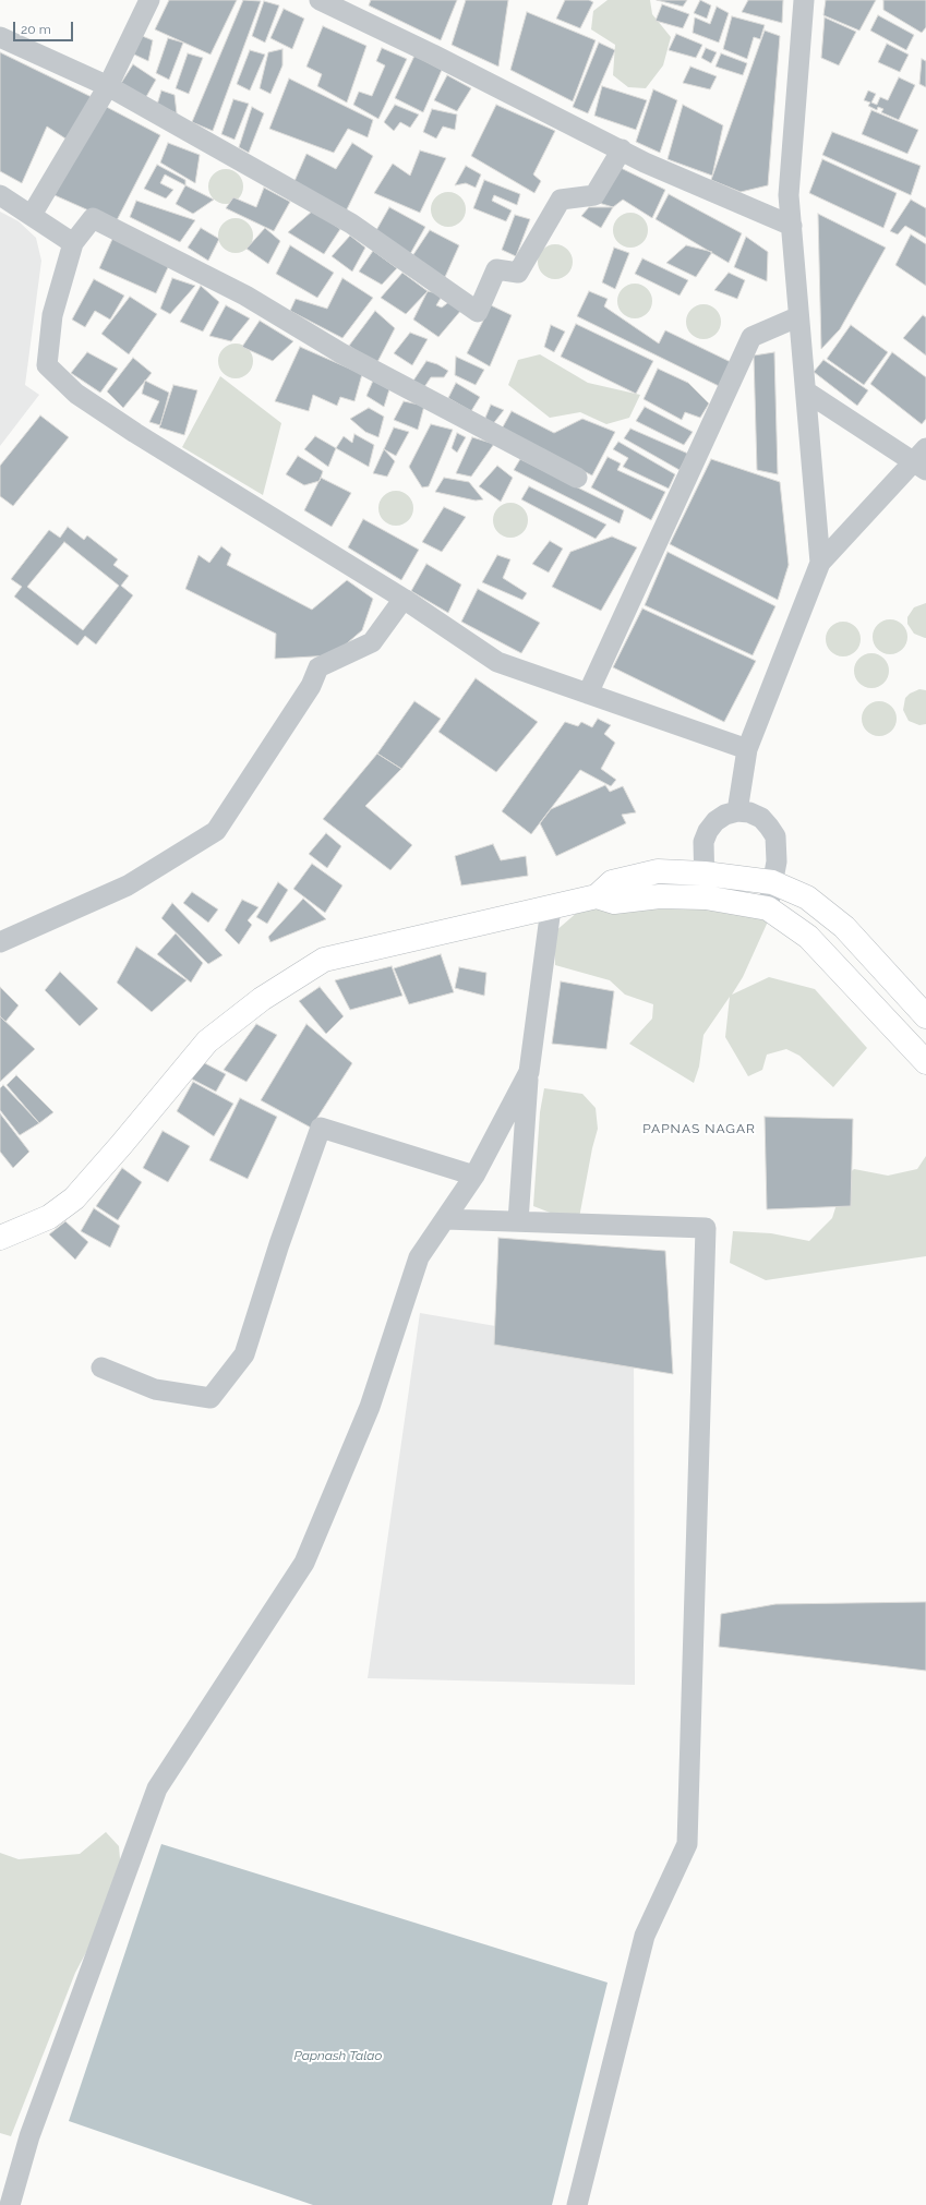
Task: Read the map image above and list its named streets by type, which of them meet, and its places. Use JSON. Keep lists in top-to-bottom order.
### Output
{
  "districts": ["PAPNAS NAGAR"],
  "water": ["Papnash Talao"],
  "scale_bar": "20 m"
}
